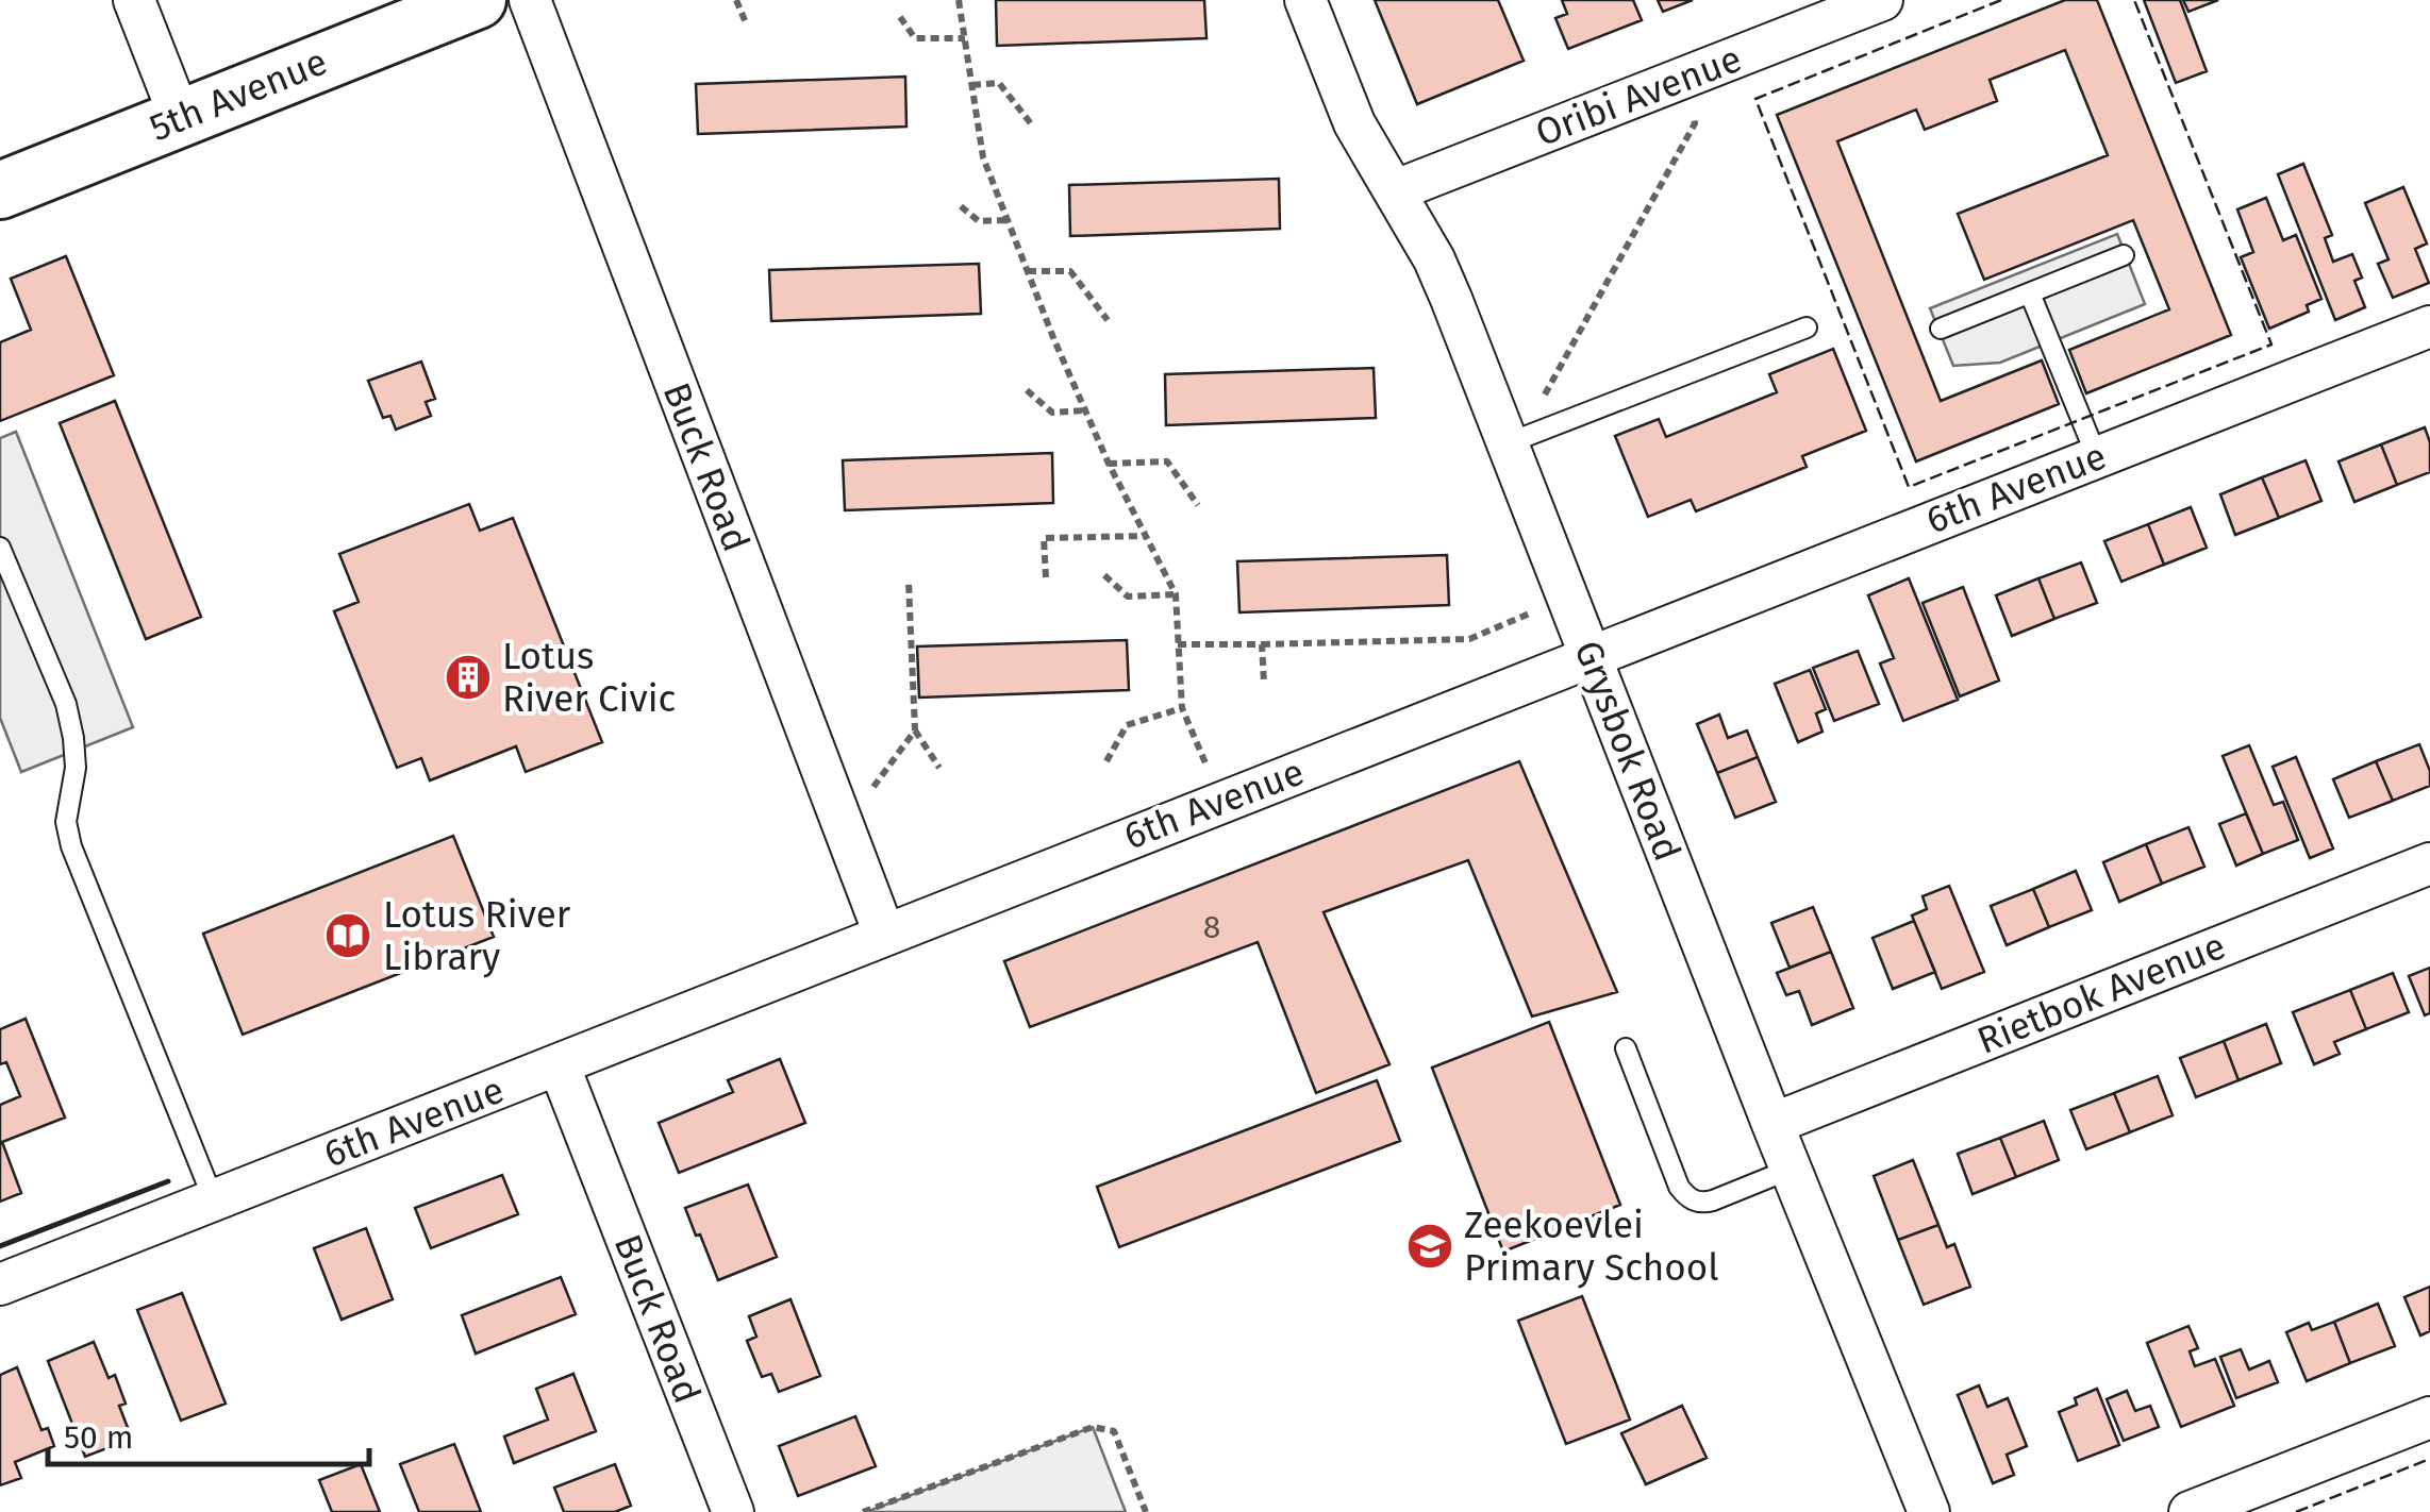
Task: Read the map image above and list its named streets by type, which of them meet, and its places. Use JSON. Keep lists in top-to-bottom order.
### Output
{
  "streets": {
    "main road": ["5th Avenue"],
    "street": [
      "Oribi Avenue",
      "Buck Road",
      "6th Avenue",
      "Grysbok Road",
      "Rietbok Avenue"
    ]
  },
  "crossings": [
    ["Oribi Avenue", "Grysbok Road"],
    ["Buck Road", "6th Avenue"],
    ["6th Avenue", "Grysbok Road"],
    ["Grysbok Road", "Rietbok Avenue"]
  ],
  "places": {
    "building": ["Lotus River Civic"],
    "library": ["Lotus River Library"],
    "school or university": ["Zeekoevlei Primary School"]
  },
  "house_numbers": ["8"],
  "scale_bar": "50 m"
}
